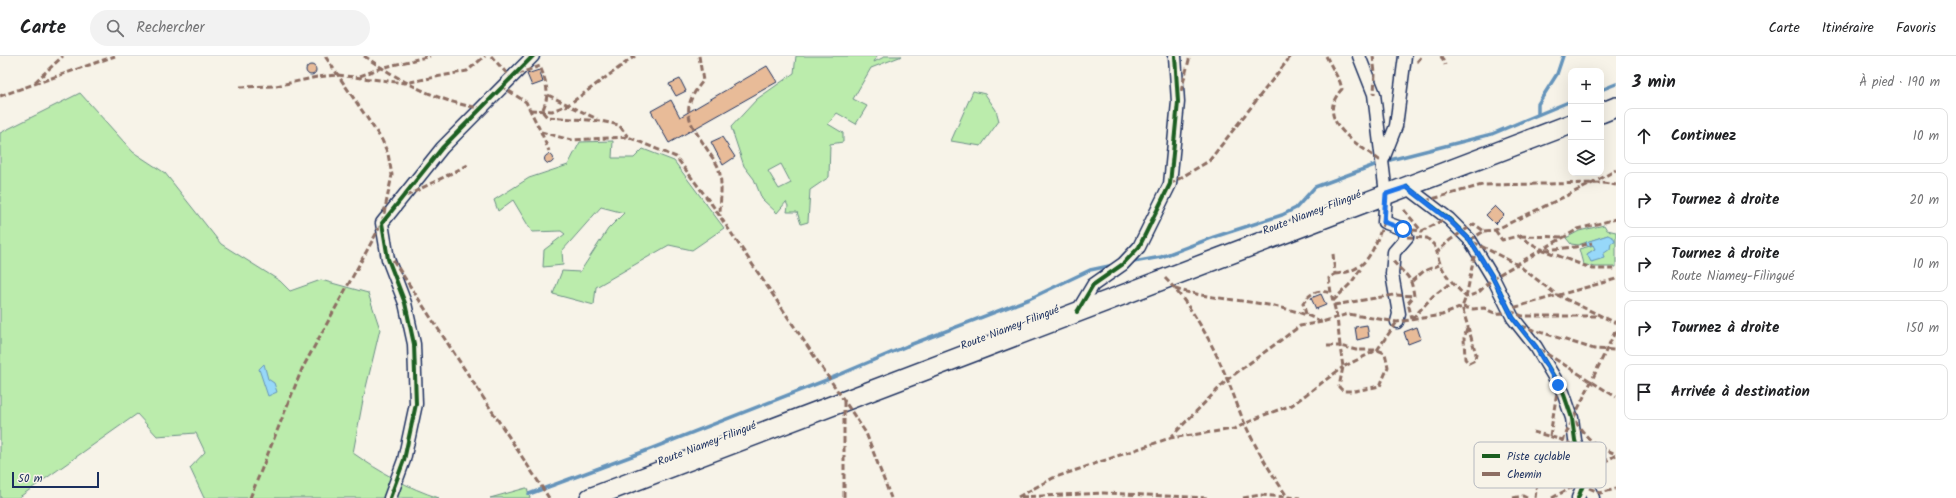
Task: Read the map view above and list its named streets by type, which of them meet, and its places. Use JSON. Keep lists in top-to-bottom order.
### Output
{
  "streets": {
    "main road": ["Route Niamey-Filingué"]
  },
  "legend": ["Piste cyclable", "Chemin"],
  "scale_bar": "50 m",
  "page": {
    "header": "Carte",
    "search": "Rechercher",
    "nav": ["Carte", "Itinéraire", "Favoris"],
    "heading": ["3 min", "À pied · 190 m"],
    "map_buttons": ["+", "−"],
    "list": [
      ["Continuez", "10 m"],
      ["Tournez à droite", "20 m"],
      ["Tournez à droite", "Route Niamey-Filingué", "10 m"],
      ["Tournez à droite", "150 m"],
      "Arrivée à destination"
    ],
    "scale": "50 m"
  }
}
